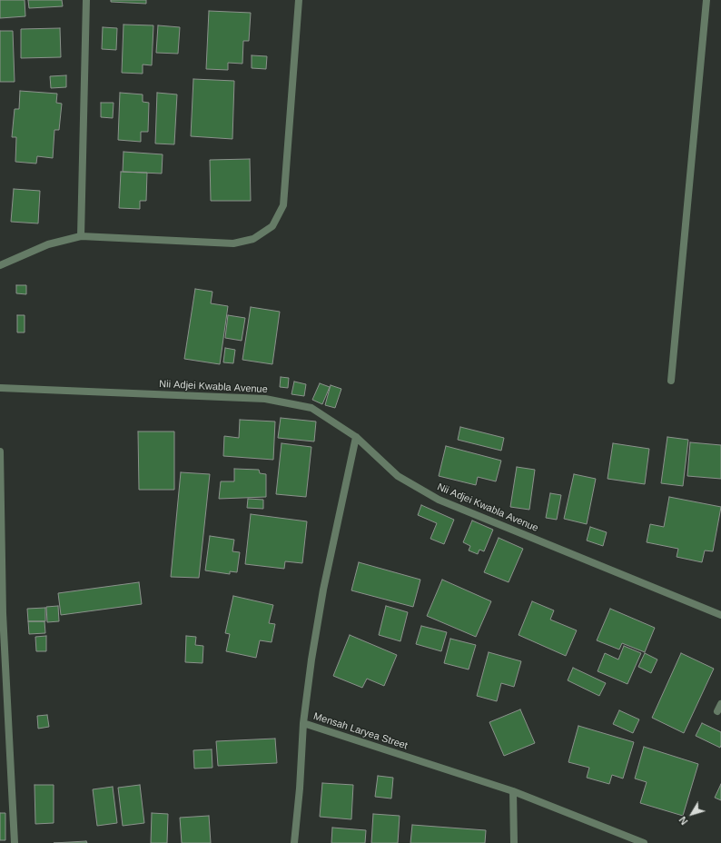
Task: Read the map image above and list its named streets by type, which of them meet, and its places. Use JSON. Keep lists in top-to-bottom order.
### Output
{
  "streets": {
    "street": ["Nii Adjei Kwabla Avenue", "Mensah Laryea Street"]
  },
  "crossings": [
    ["Nii Adjei Kwabla Avenue", "Mensah Laryea Street"]
  ],
  "north": "bottom left"
}
